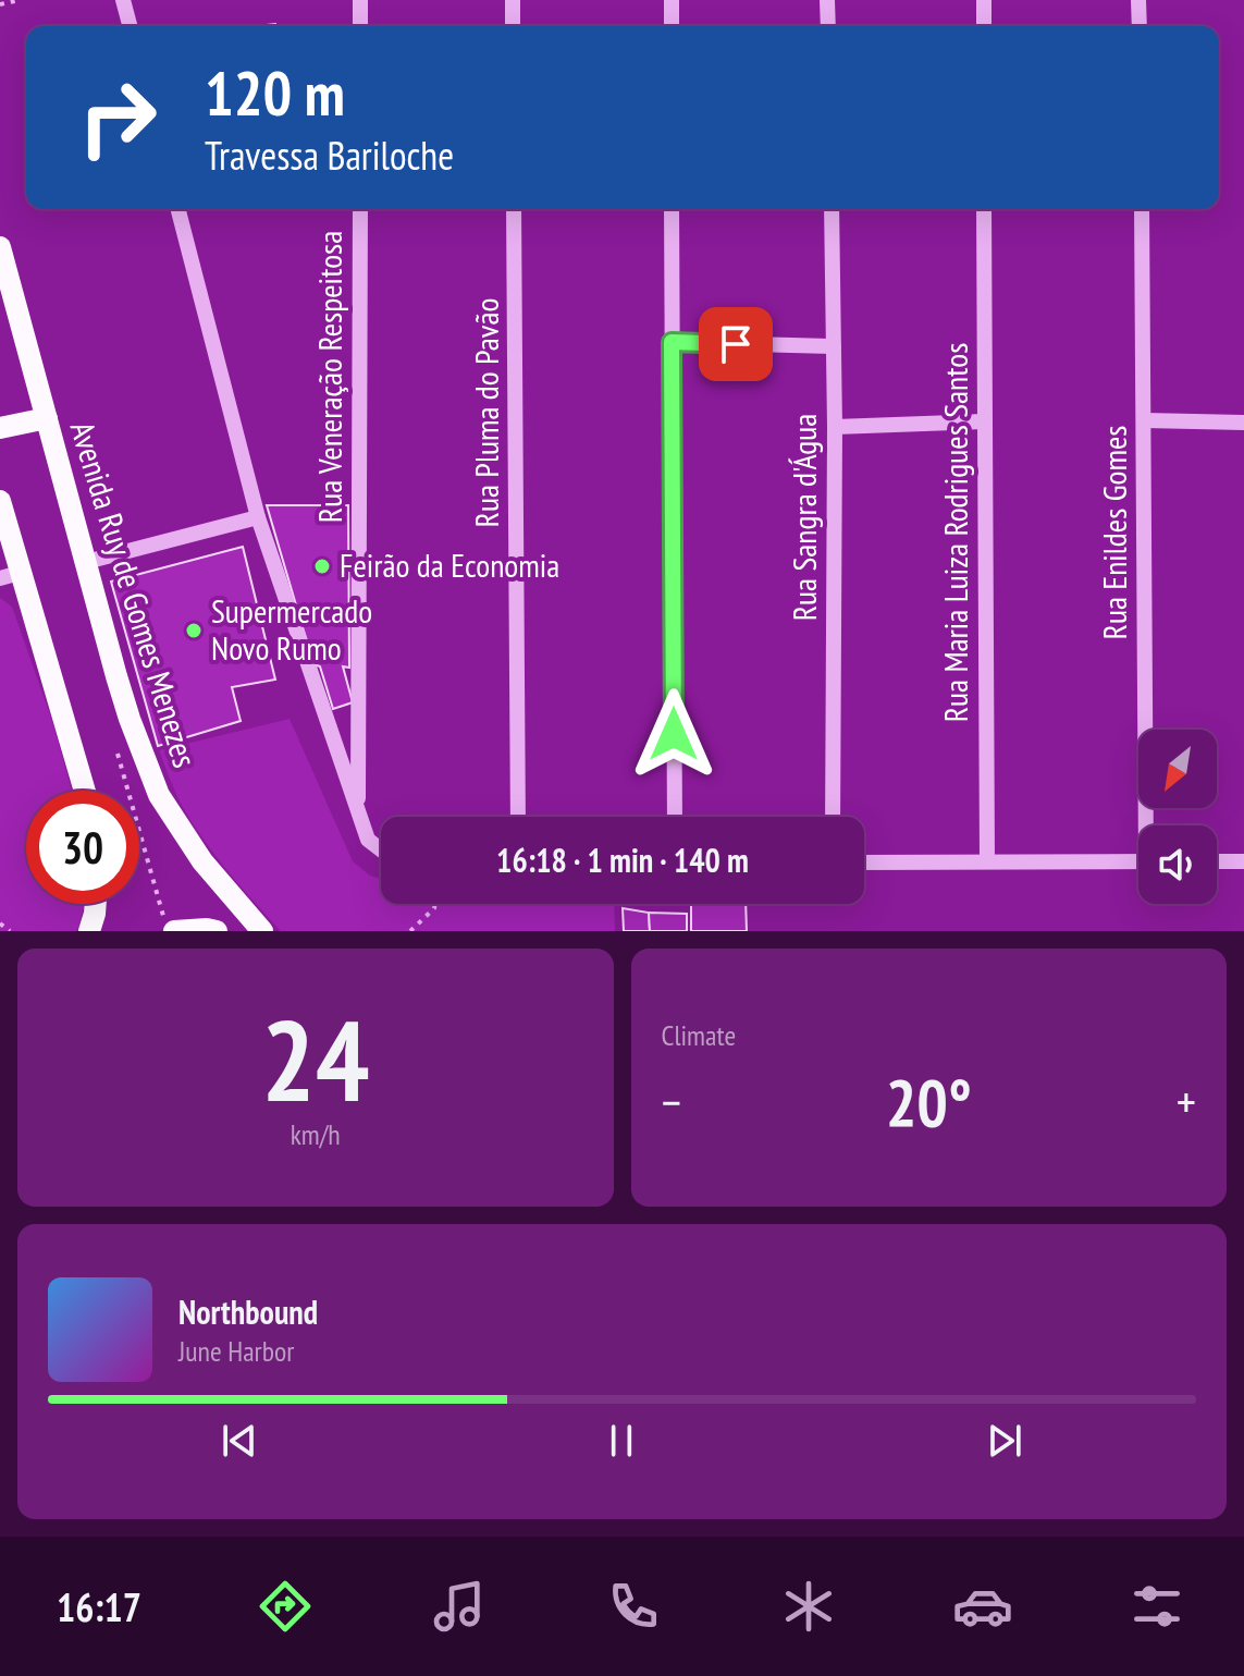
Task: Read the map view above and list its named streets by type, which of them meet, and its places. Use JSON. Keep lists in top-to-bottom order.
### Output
{
  "streets": {
    "main road": ["Avenida Ruy de Gomes Menezes"],
    "street": [
      "Rua Veneração Respeitosa",
      "Rua Pluma do Pavão",
      "Rua Sangra d'Água",
      "Rua Maria Luiza Rodrigues Santos",
      "Rua Enildes Gomes"
    ]
  },
  "places": ["Feirão da Economia", "Supermercado Novo Rumo"],
  "north": "bottom left",
  "page": {
    "turn": ["120 m", "Travessa Bariloche"],
    "limit": "30",
    "trip": "16:18 · 1 min · 140 m",
    "tile": [
      ["24", "km/h"],
      "Climate"
    ],
    "heat": ["−", "20°", "+"],
    "song": ["Northbound", "June Harbor"],
    "tabs": "16:17"
  }
}
